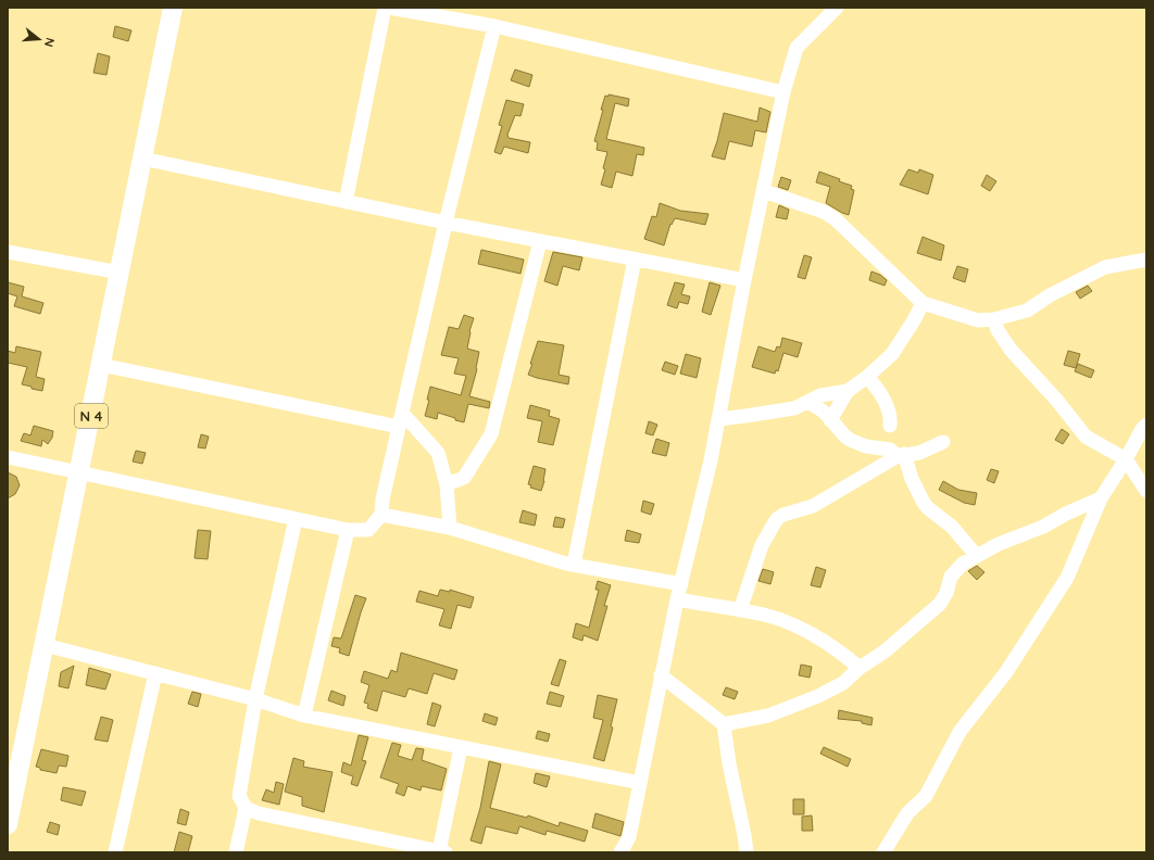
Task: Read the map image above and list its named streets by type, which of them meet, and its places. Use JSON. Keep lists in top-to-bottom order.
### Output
{
  "streets": {
    "highway": ["N 4"]
  },
  "north": "right"
}
